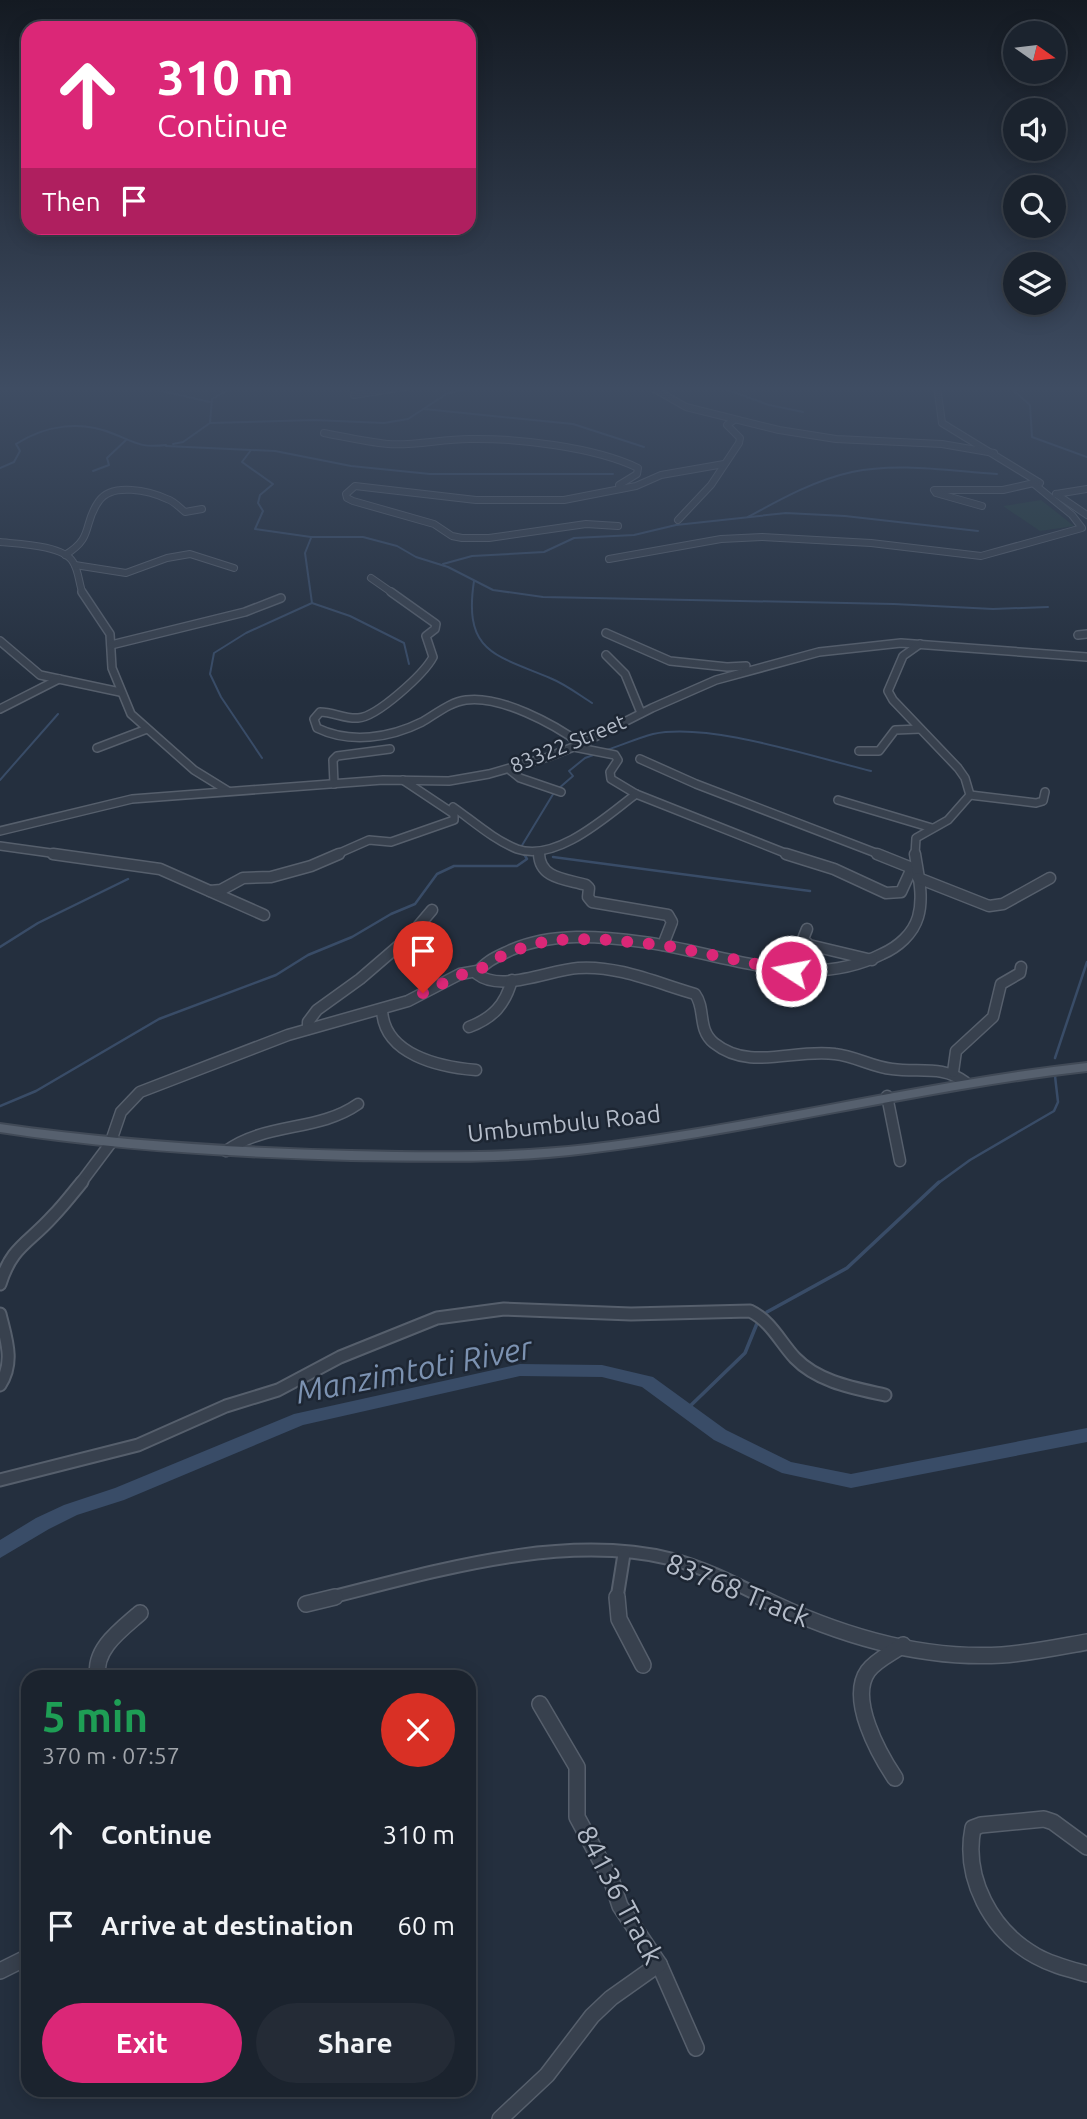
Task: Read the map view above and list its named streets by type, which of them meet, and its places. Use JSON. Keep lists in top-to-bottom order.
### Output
{
  "streets": {
    "main road": ["Umbumbulu Road"],
    "street": ["83322 Street", "83768 Track", "84136 Track"]
  },
  "water": ["Manzimtoti River"],
  "north": "right",
  "page": {
    "turn": ["310 m", "Continue"],
    "then": "Then",
    "heading": ["5 min", "370 m · 07:57"],
    "list": [
      {
        "name": "Continue",
        "value": "310 m"
      },
      {
        "name": "Arrive at destination",
        "value": "60 m"
      }
    ],
    "buttons": ["Exit", "Share"]
  }
}
